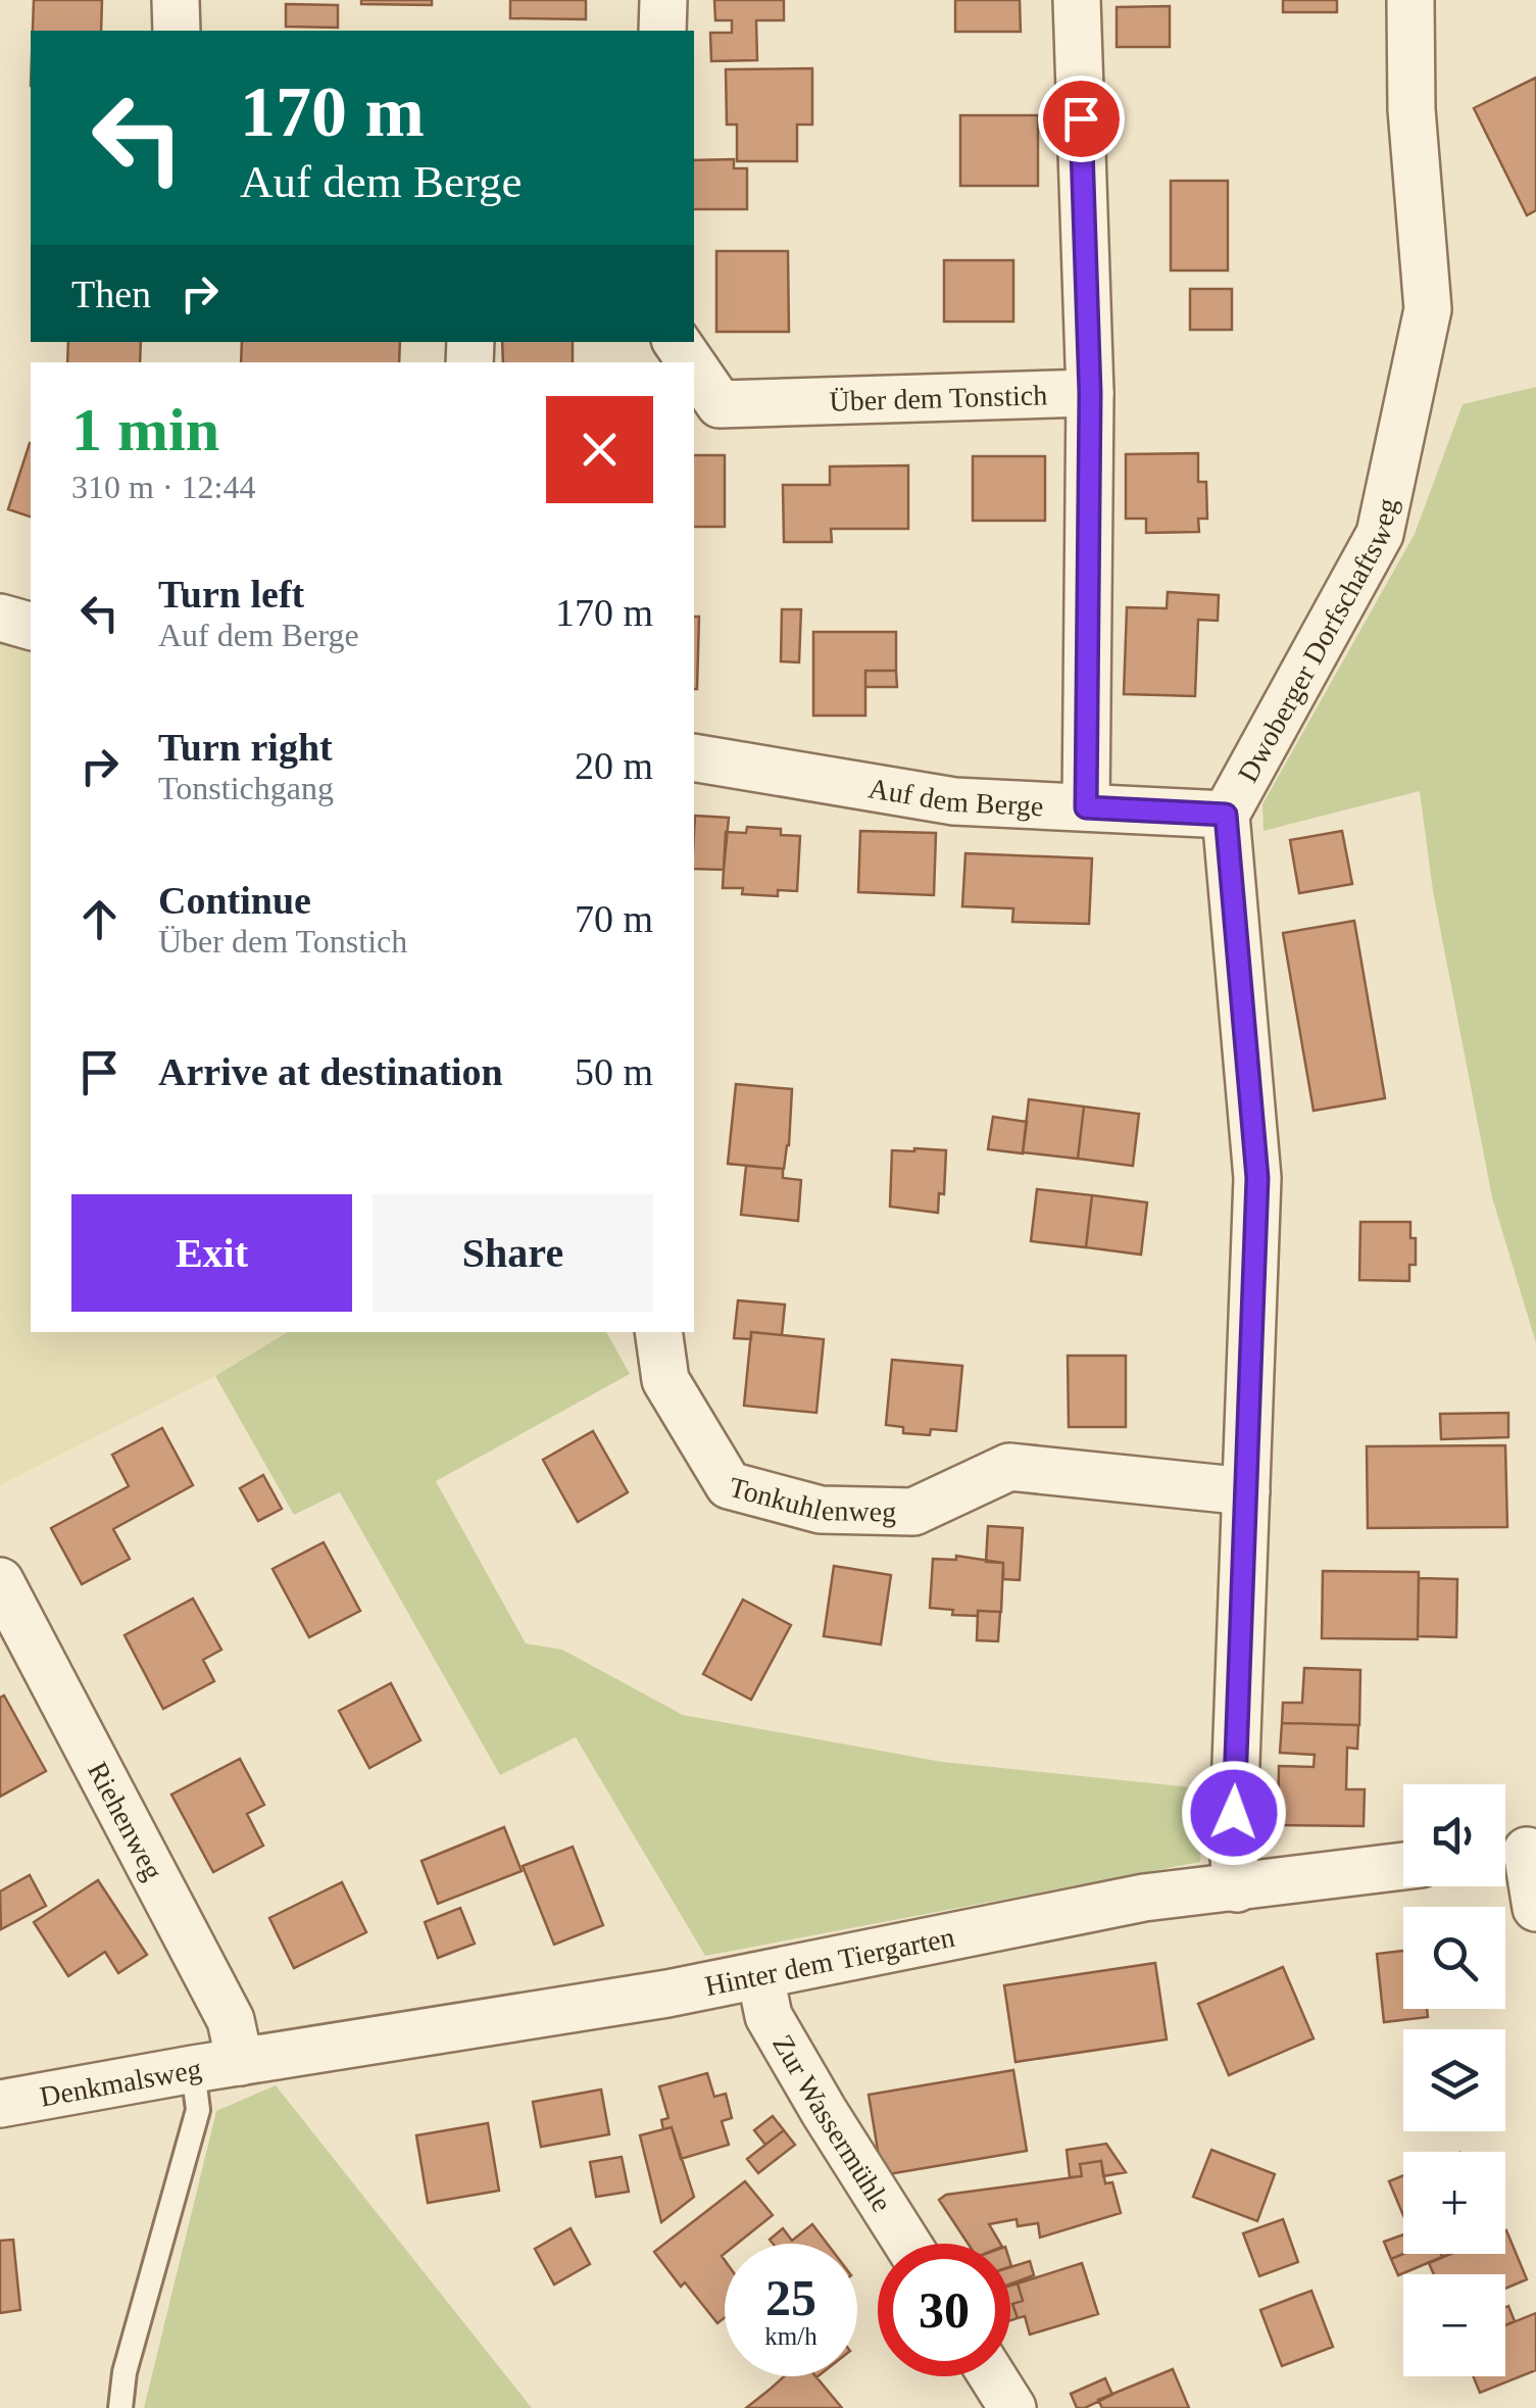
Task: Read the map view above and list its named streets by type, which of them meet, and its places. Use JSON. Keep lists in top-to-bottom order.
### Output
{
  "streets": {
    "street": [
      "Über dem Tonstich",
      "Dwoberger Dorfschaftsweg",
      "Auf dem Berge",
      "Tonkuhlenweg",
      "Riehenweg",
      "Hinter dem Tiergarten",
      "Denkmalsweg",
      "Zur Wassermühle"
    ]
  },
  "crossings": [
    ["Dwoberger Dorfschaftsweg", "Auf dem Berge"],
    ["Dwoberger Dorfschaftsweg", "Tonkuhlenweg"],
    ["Dwoberger Dorfschaftsweg", "Hinter dem Tiergarten"],
    ["Riehenweg", "Hinter dem Tiergarten"],
    ["Riehenweg", "Denkmalsweg"],
    ["Hinter dem Tiergarten", "Denkmalsweg"],
    ["Hinter dem Tiergarten", "Zur Wassermühle"]
  ],
  "page": {
    "turn": ["170 m", "Auf dem Berge"],
    "then": "Then",
    "heading": ["1 min", "310 m · 12:44"],
    "list": [
      {
        "name": "Turn left",
        "note": "Auf dem Berge",
        "value": "170 m"
      },
      {
        "name": "Turn right",
        "note": "Tonstichgang",
        "value": "20 m"
      },
      {
        "name": "Continue",
        "note": "Über dem Tonstich",
        "value": "70 m"
      },
      {
        "name": "Arrive at destination",
        "value": "50 m"
      }
    ],
    "buttons": ["Exit", "Share"],
    "map_buttons": ["+", "−"],
    "speed": "25 km/h",
    "limit": "30"
  }
}
